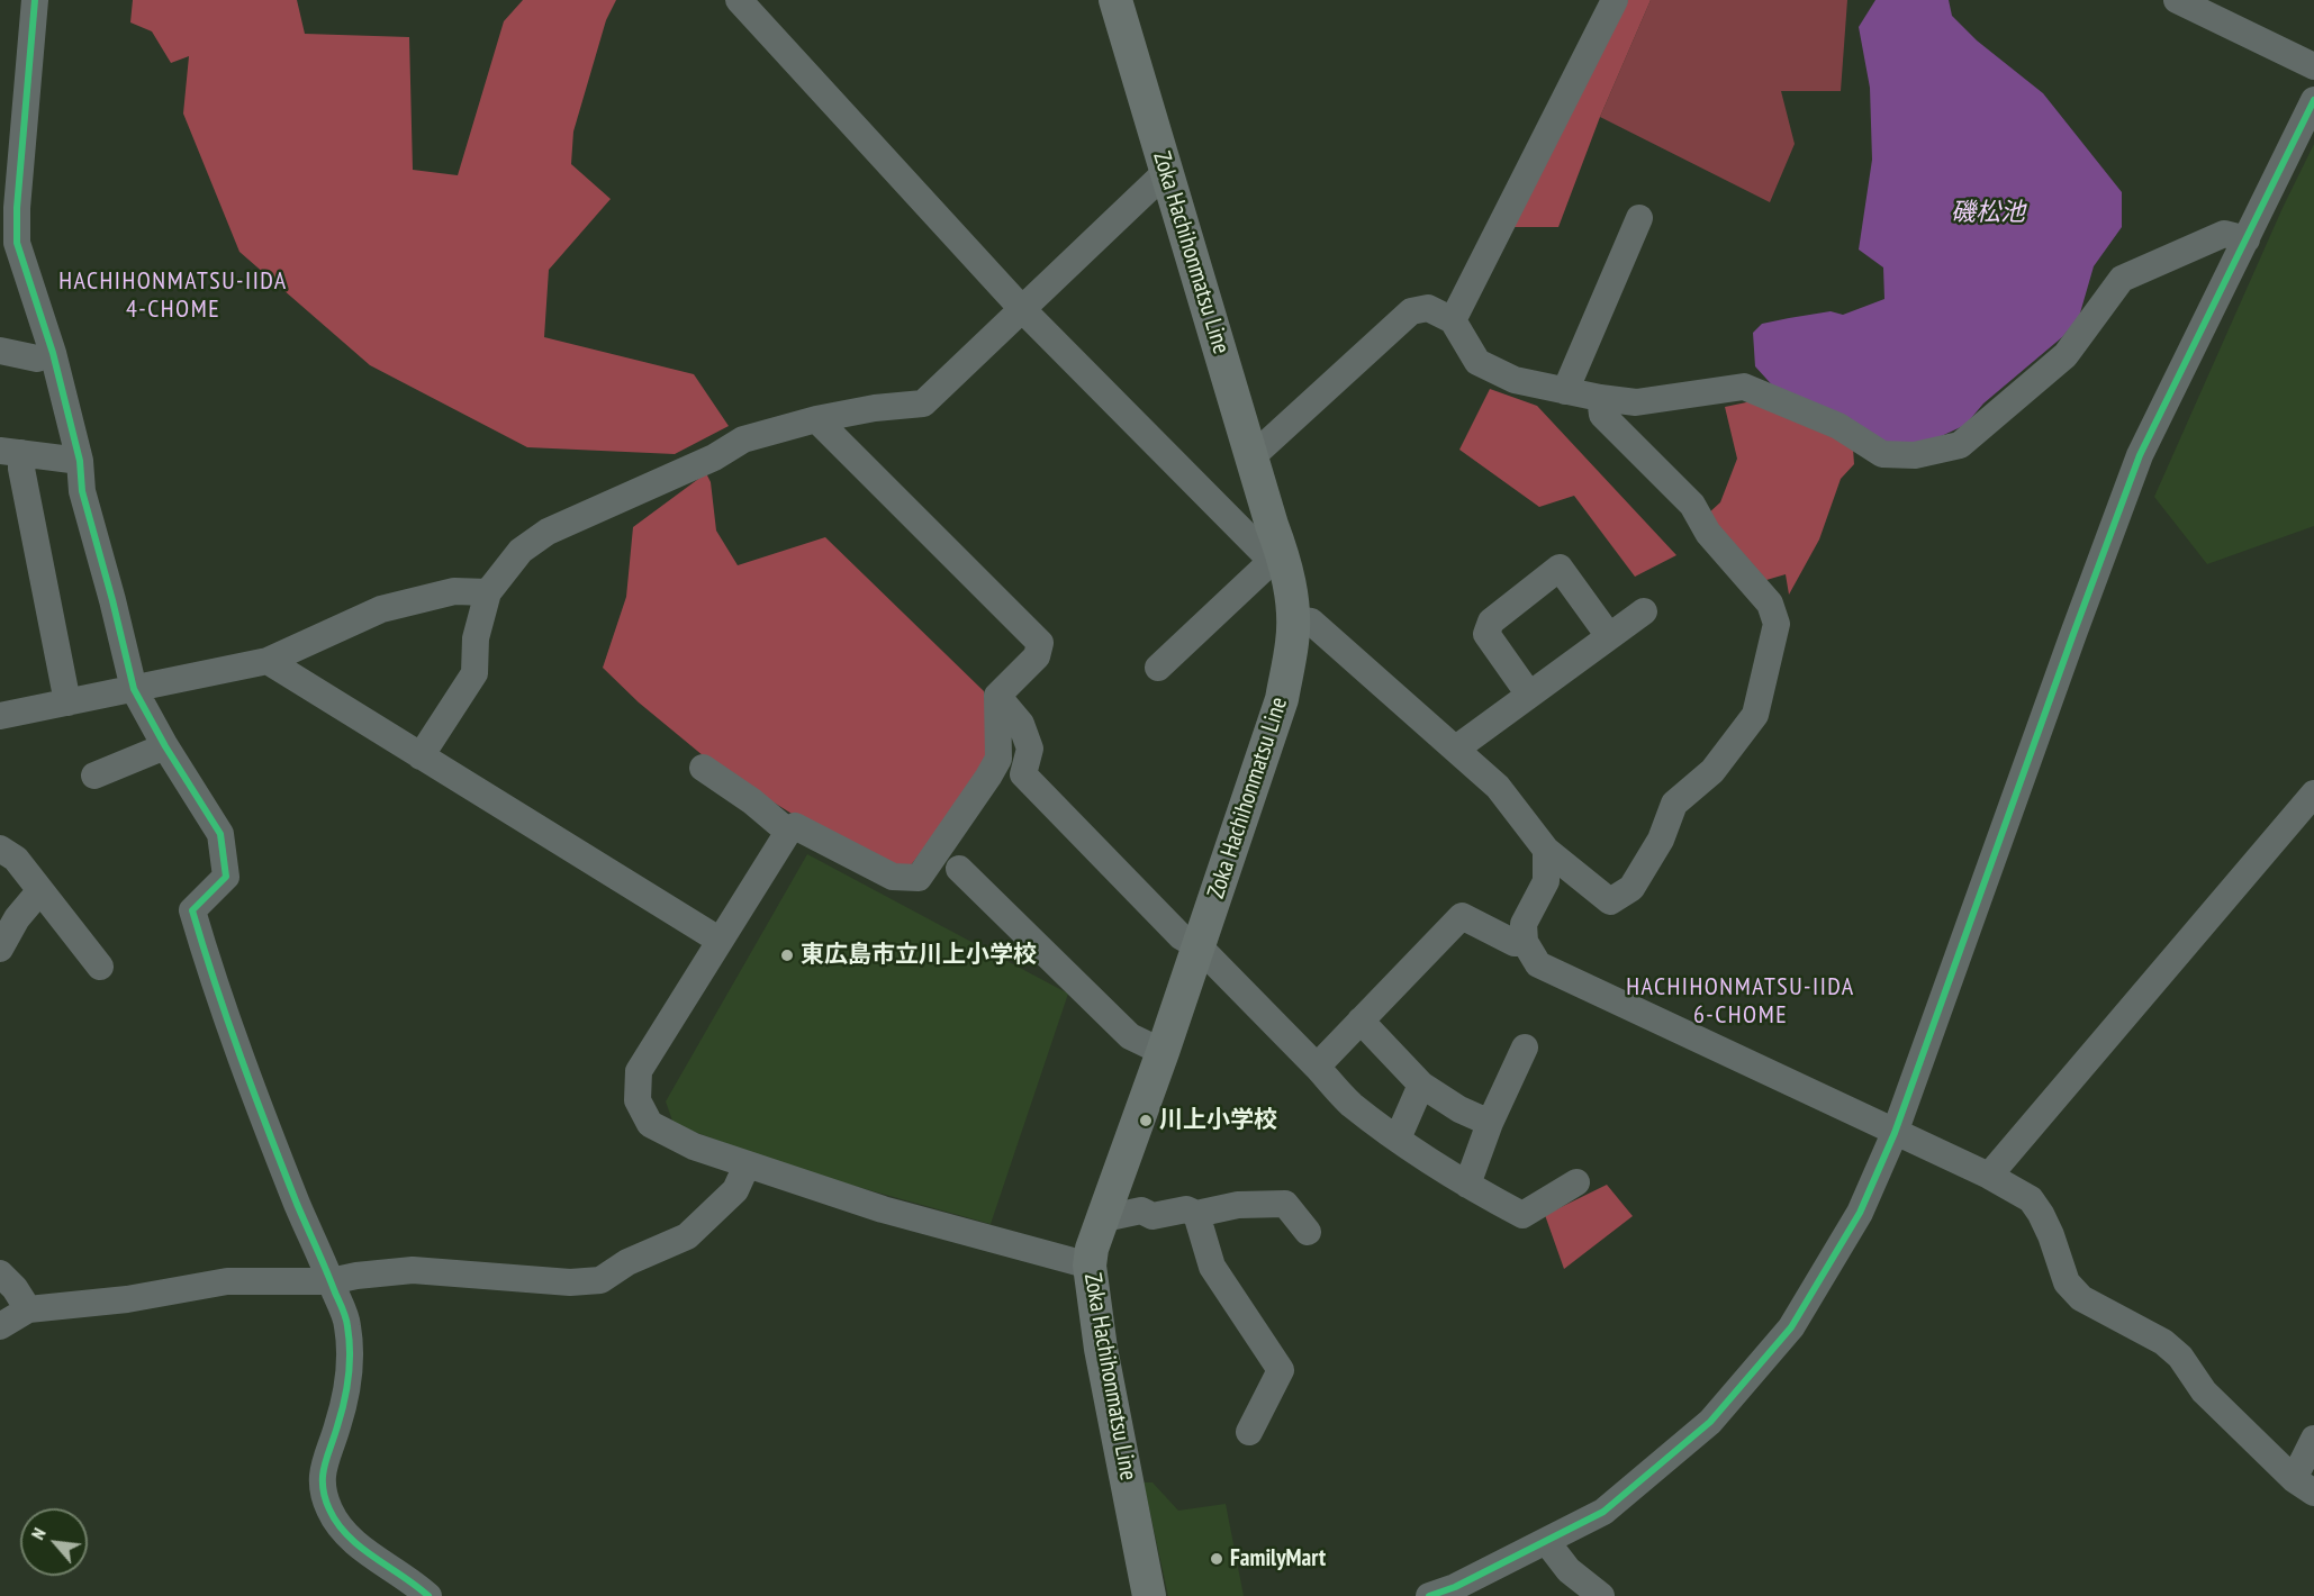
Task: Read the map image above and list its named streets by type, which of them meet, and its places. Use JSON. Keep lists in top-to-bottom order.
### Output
{
  "streets": {
    "main road": ["Zoka Hachihonmatsu Line"]
  },
  "districts": ["HACHIHONMATSU-IIDA 4-CHOME", "HACHIHONMATSU-IIDA 6-CHOME"],
  "water": ["磯松池"],
  "places": ["東広島市立川上小学校", "川上小学校", "FamilyMart"],
  "north": "top left"
}
